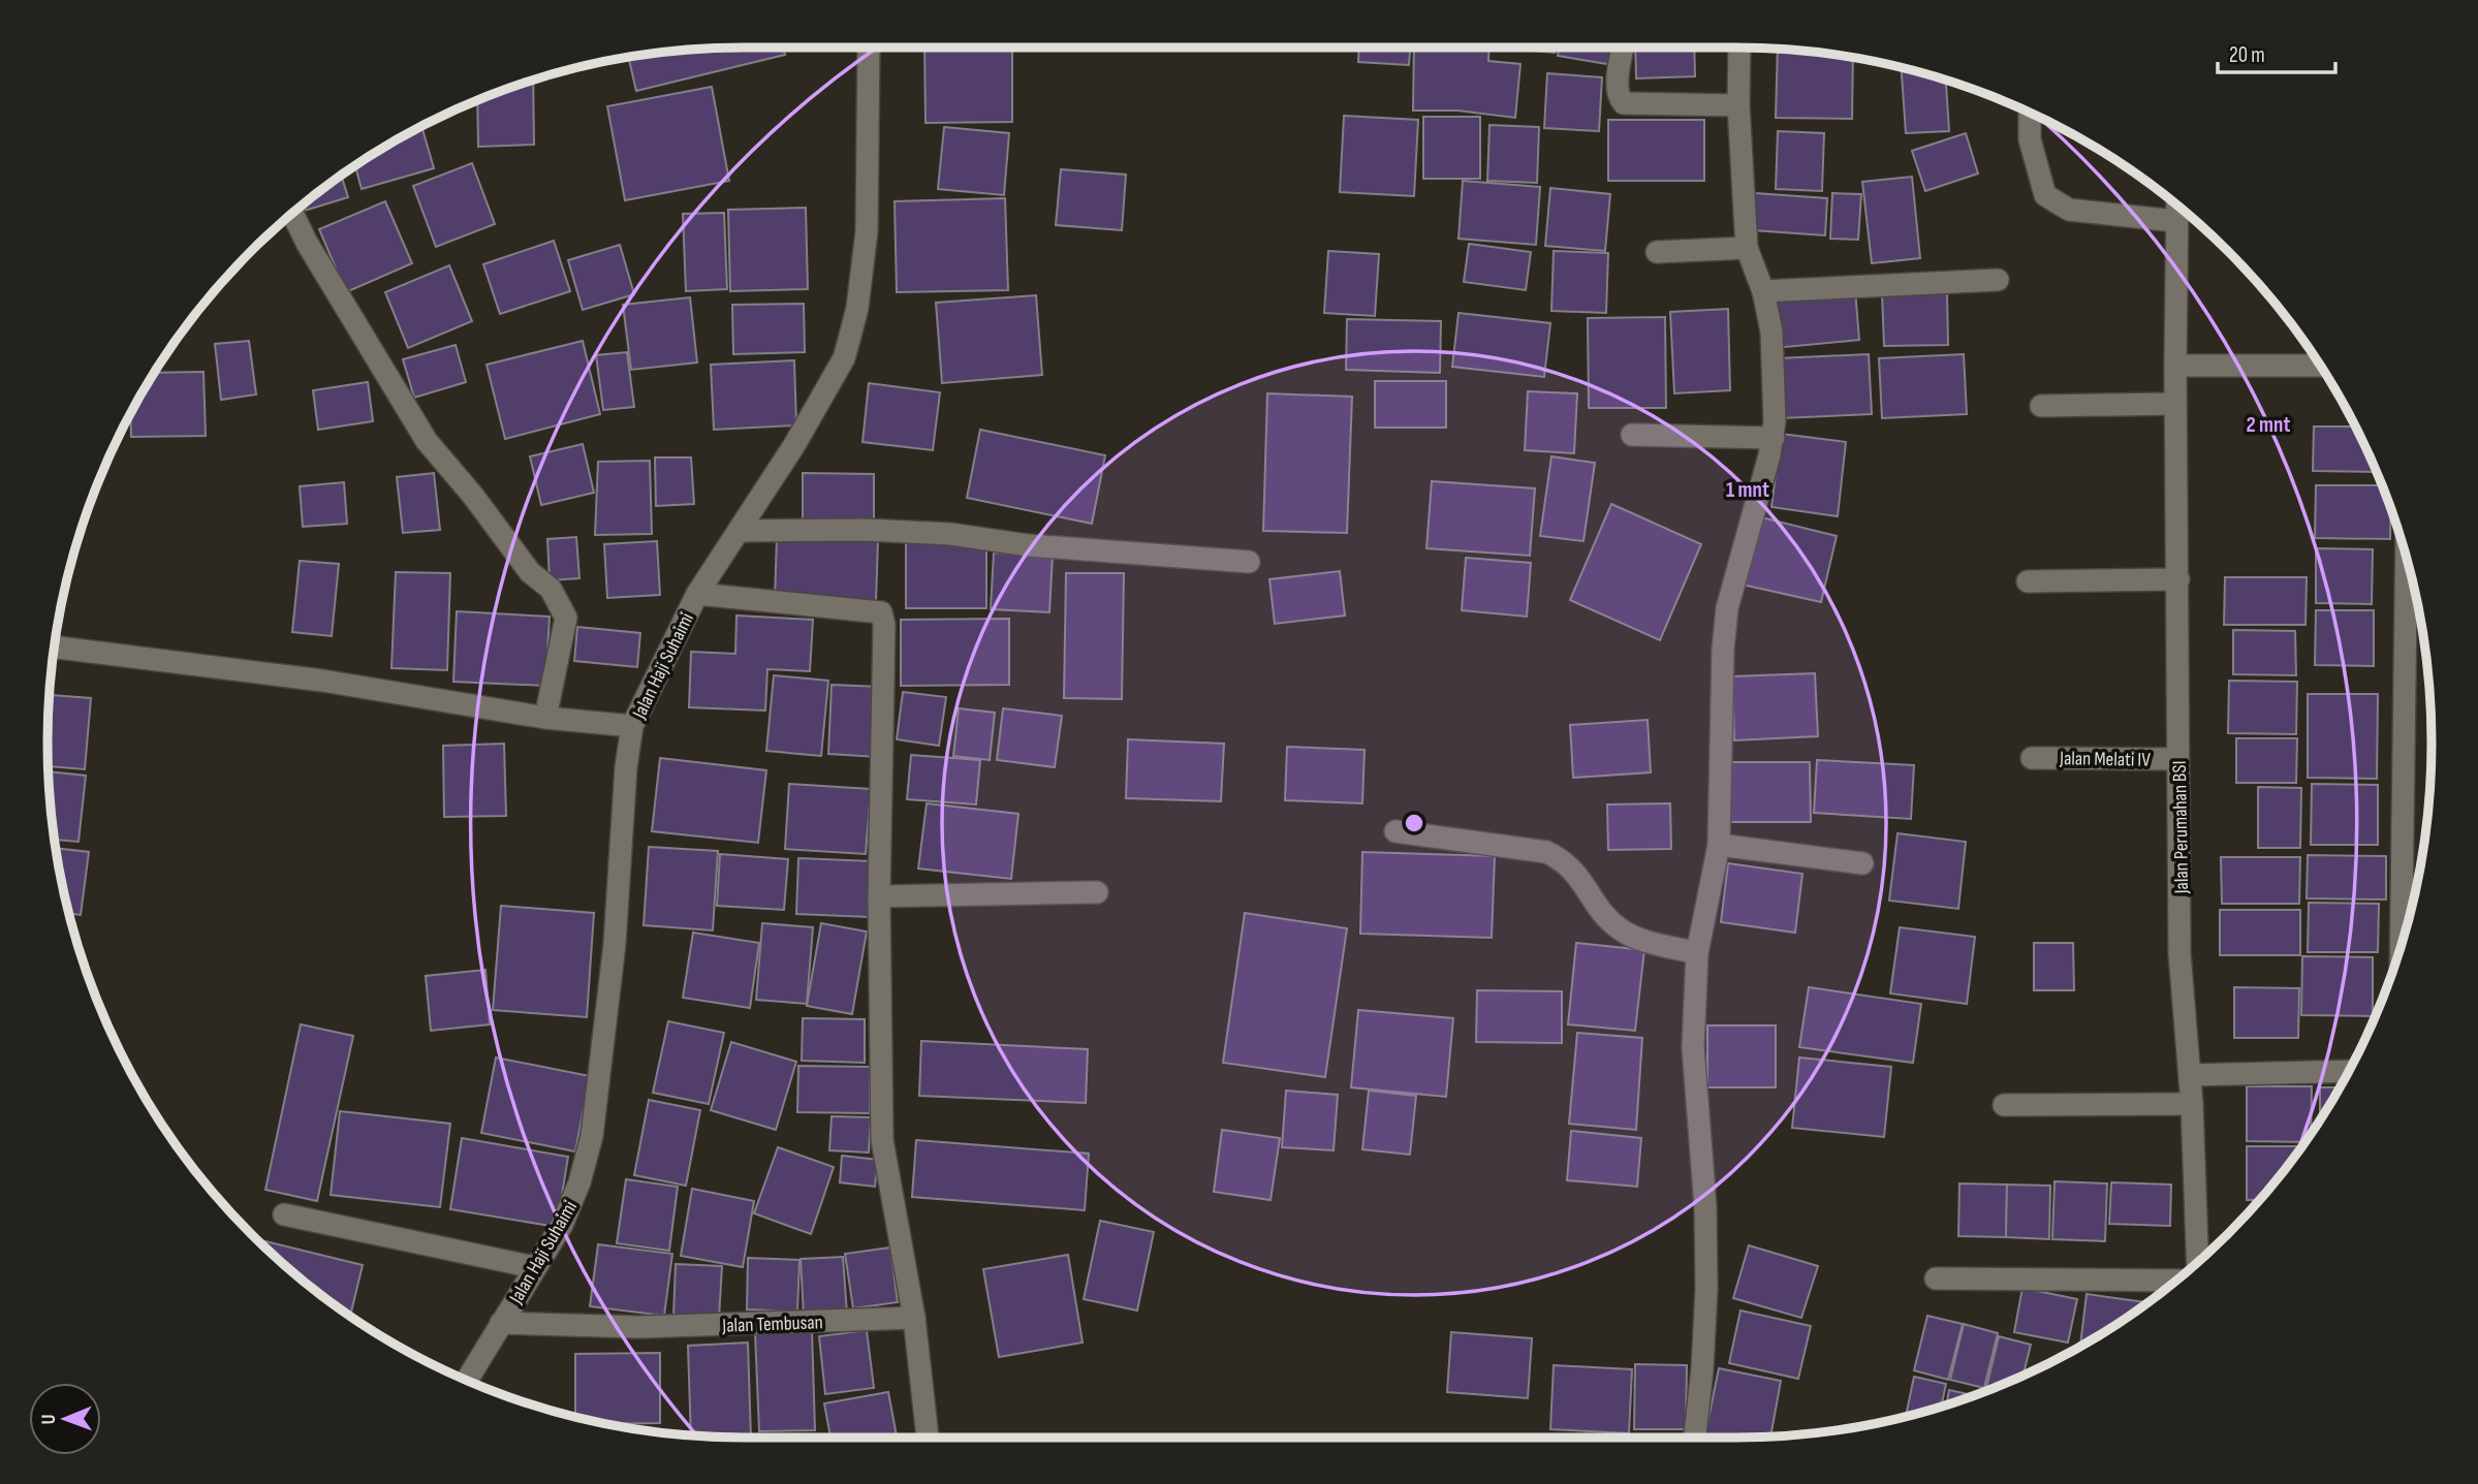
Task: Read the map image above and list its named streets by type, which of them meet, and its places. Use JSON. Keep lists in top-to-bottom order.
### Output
{
  "streets": {
    "street": [
      "Jalan Haji Suhaimi",
      "Jalan Melati IV",
      "Jalan Perumahan BSI",
      "Jalan Tembusan"
    ]
  },
  "crossings": [
    ["Jalan Haji Suhaimi", "Jalan Tembusan"],
    ["Jalan Melati IV", "Jalan Perumahan BSI"]
  ],
  "scale_bar": "20 m",
  "north": "left",
  "rings": ["2 mnt", "1 mnt"]
}
